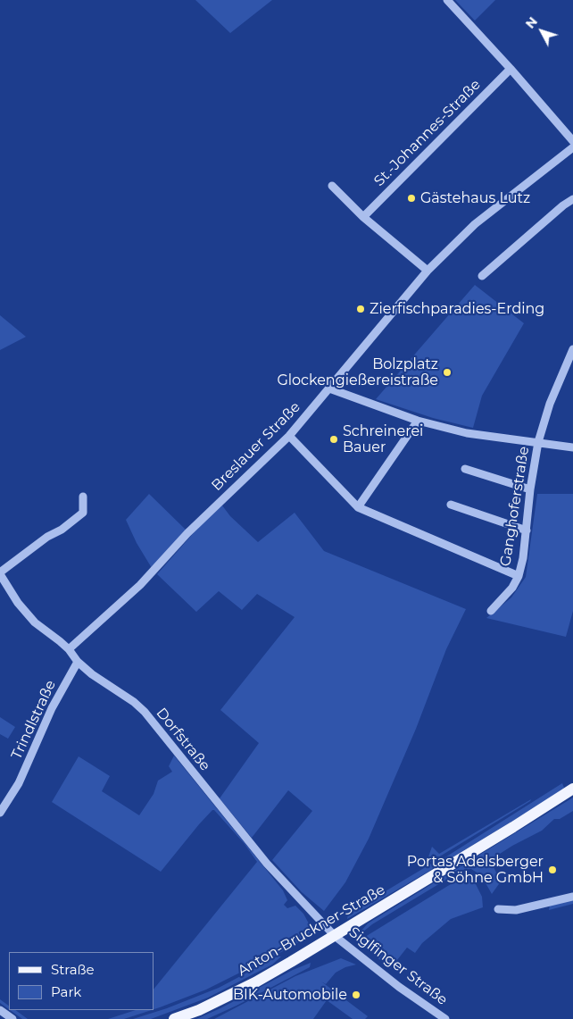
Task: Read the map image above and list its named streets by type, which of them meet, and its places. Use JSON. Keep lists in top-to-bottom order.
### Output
{
  "streets": {
    "main road": ["Anton-Bruckner-Straße"],
    "street": [
      "St.-Johannes-Straße",
      "Breslauer Straße",
      "Ganghoferstraße",
      "Trindlstraße",
      "Dorfstraße",
      "Siglfinger Straße"
    ]
  },
  "crossings": [
    ["Breslauer Straße", "Dorfstraße"],
    ["Trindlstraße", "Dorfstraße"],
    ["Dorfstraße", "Anton-Bruckner-Straße"],
    ["Dorfstraße", "Siglfinger Straße"],
    ["Anton-Bruckner-Straße", "Siglfinger Straße"]
  ],
  "places": [
    "Gästehaus Lutz",
    "Zierfischparadies-Erding",
    "Bolzplatz Glockengießereistraße",
    "Schreinerei Bauer",
    "Portas Adelsberger & Söhne GmbH",
    "BIK-Automobile"
  ],
  "legend": ["Straße", "Park"],
  "north": "top left"
}
